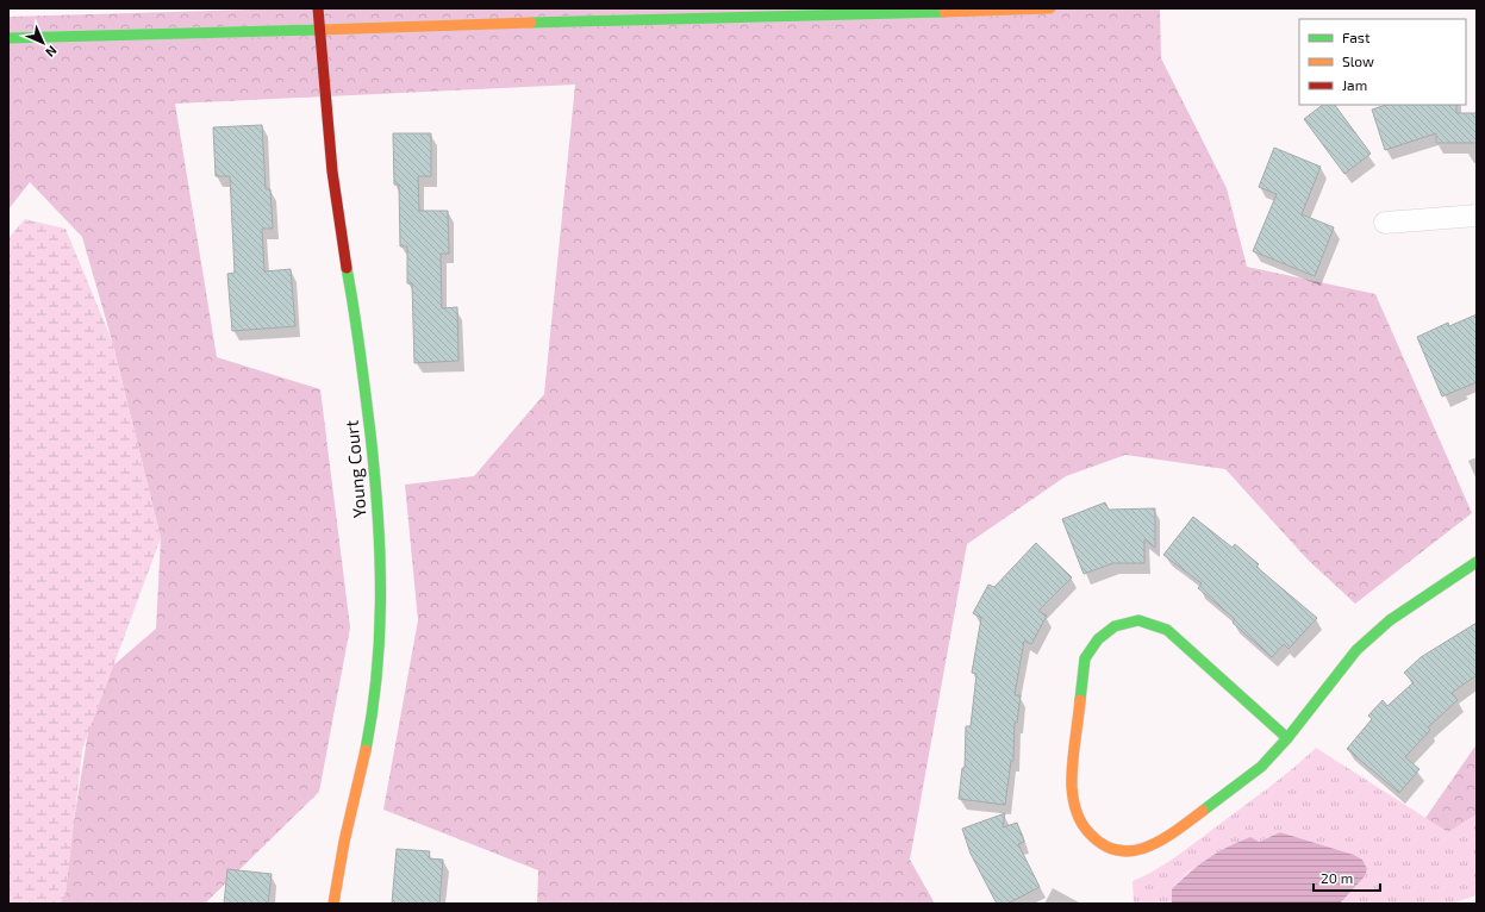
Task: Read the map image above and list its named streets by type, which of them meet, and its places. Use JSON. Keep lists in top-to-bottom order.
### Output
{
  "streets": {
    "street": ["Young Court"]
  },
  "legend": ["Fast", "Slow", "Jam"],
  "scale_bar": "20 m",
  "north": "bottom right"
}
